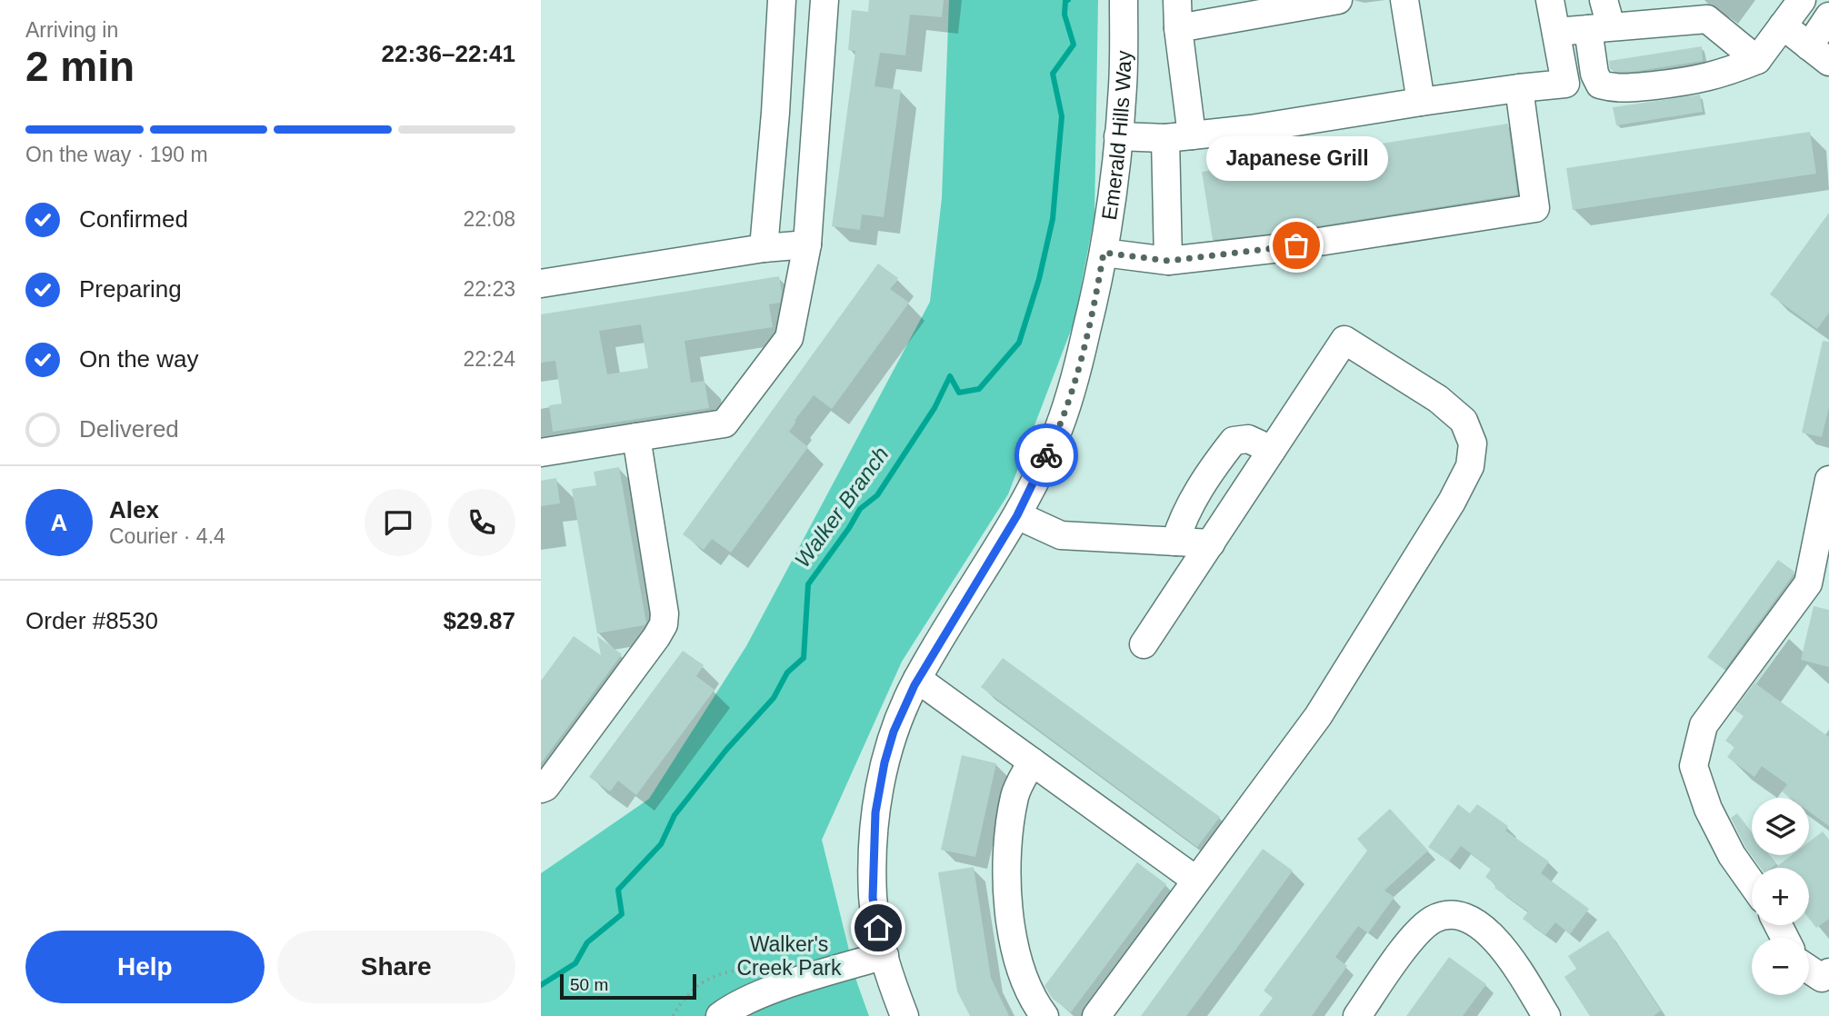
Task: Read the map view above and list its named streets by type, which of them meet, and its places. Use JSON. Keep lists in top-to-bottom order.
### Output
{
  "streets": {
    "street": ["Emerald Hills Way"]
  },
  "water": ["Walker Branch"],
  "parks": ["Walker's Creek Park"],
  "places": ["Japanese Grill"],
  "scale_bar": "50 m",
  "page": {
    "heading": ["2 min", "Arriving in", "22:36–22:41"],
    "panel": [
      "Alex",
      "Courier · 4.4",
      "Order #8530",
      "$29.87"
    ],
    "bar": "On the way · 190 m",
    "bubble": "Japanese Grill",
    "list": [
      ["Confirmed", "22:08"],
      ["Preparing", "22:23"],
      ["On the way", "22:24"],
      "Delivered"
    ],
    "round": "A",
    "map_buttons": ["+", "−"],
    "buttons": ["Help", "Share"],
    "scale": "50 m"
  }
}
